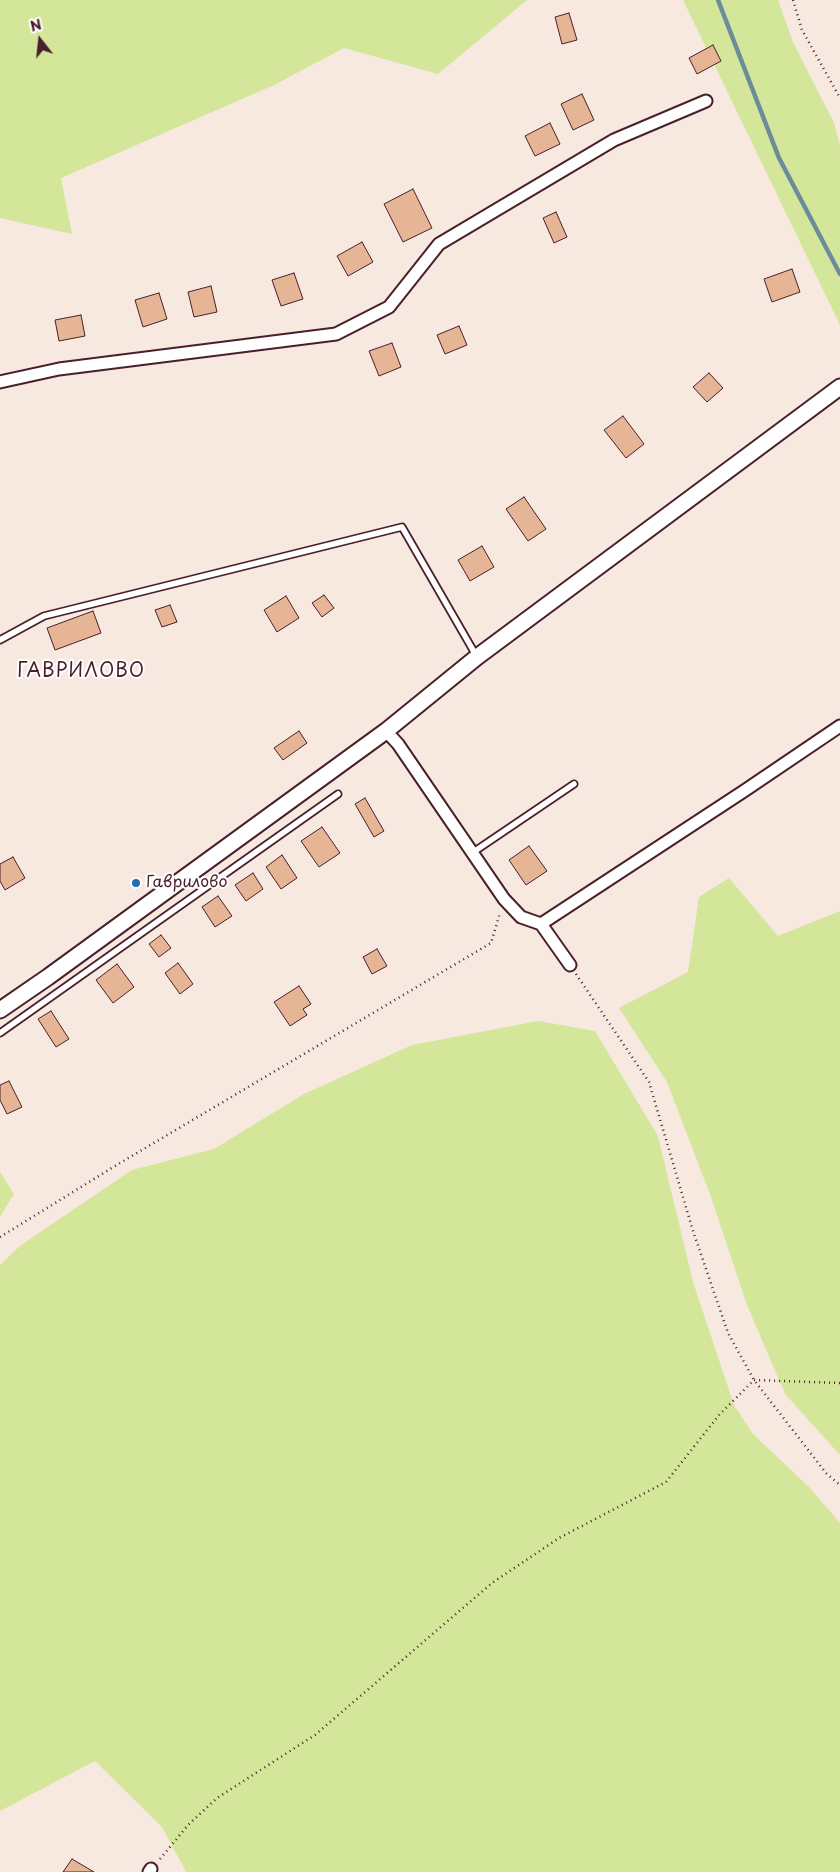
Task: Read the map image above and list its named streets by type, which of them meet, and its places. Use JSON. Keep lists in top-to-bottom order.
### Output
{
  "districts": ["ГАВРИЛОВО"],
  "places": ["Гаврилово"],
  "north": "top"
}
